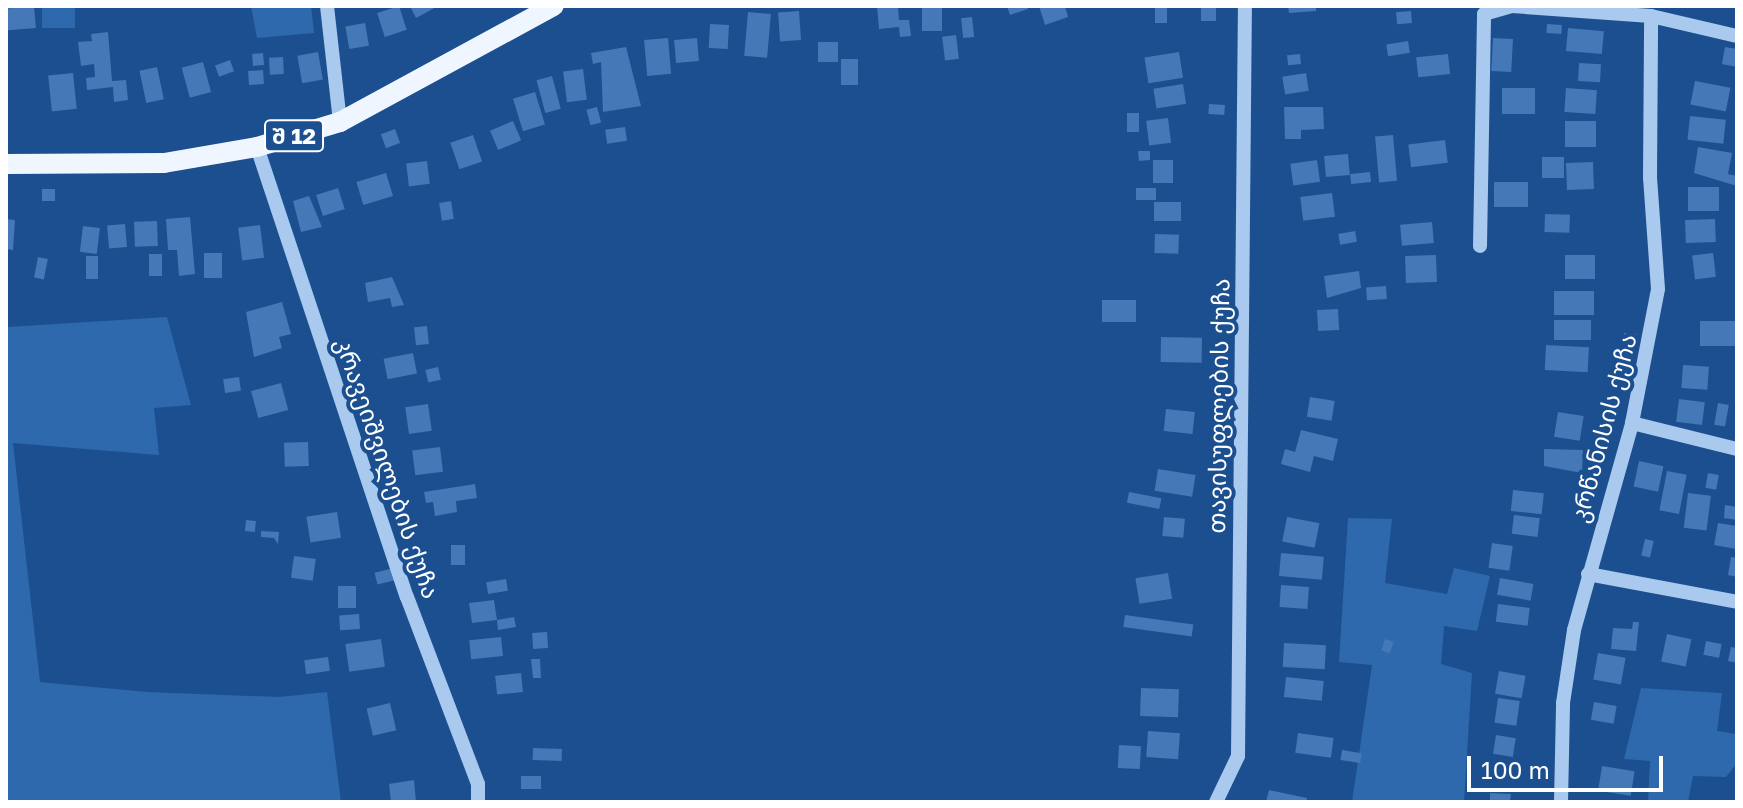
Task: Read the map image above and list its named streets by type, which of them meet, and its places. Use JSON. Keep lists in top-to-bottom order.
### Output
{
  "streets": {
    "main road": ["შ 12"],
    "street": ["თავისუფლების ქუჩა", "კრწანისის ქუჩა", "კრავეიშვილების ქუჩა"]
  },
  "crossings": [
    ["შ 12", "კრავეიშვილების ქუჩა"]
  ],
  "scale_bar": "100 m"
}
